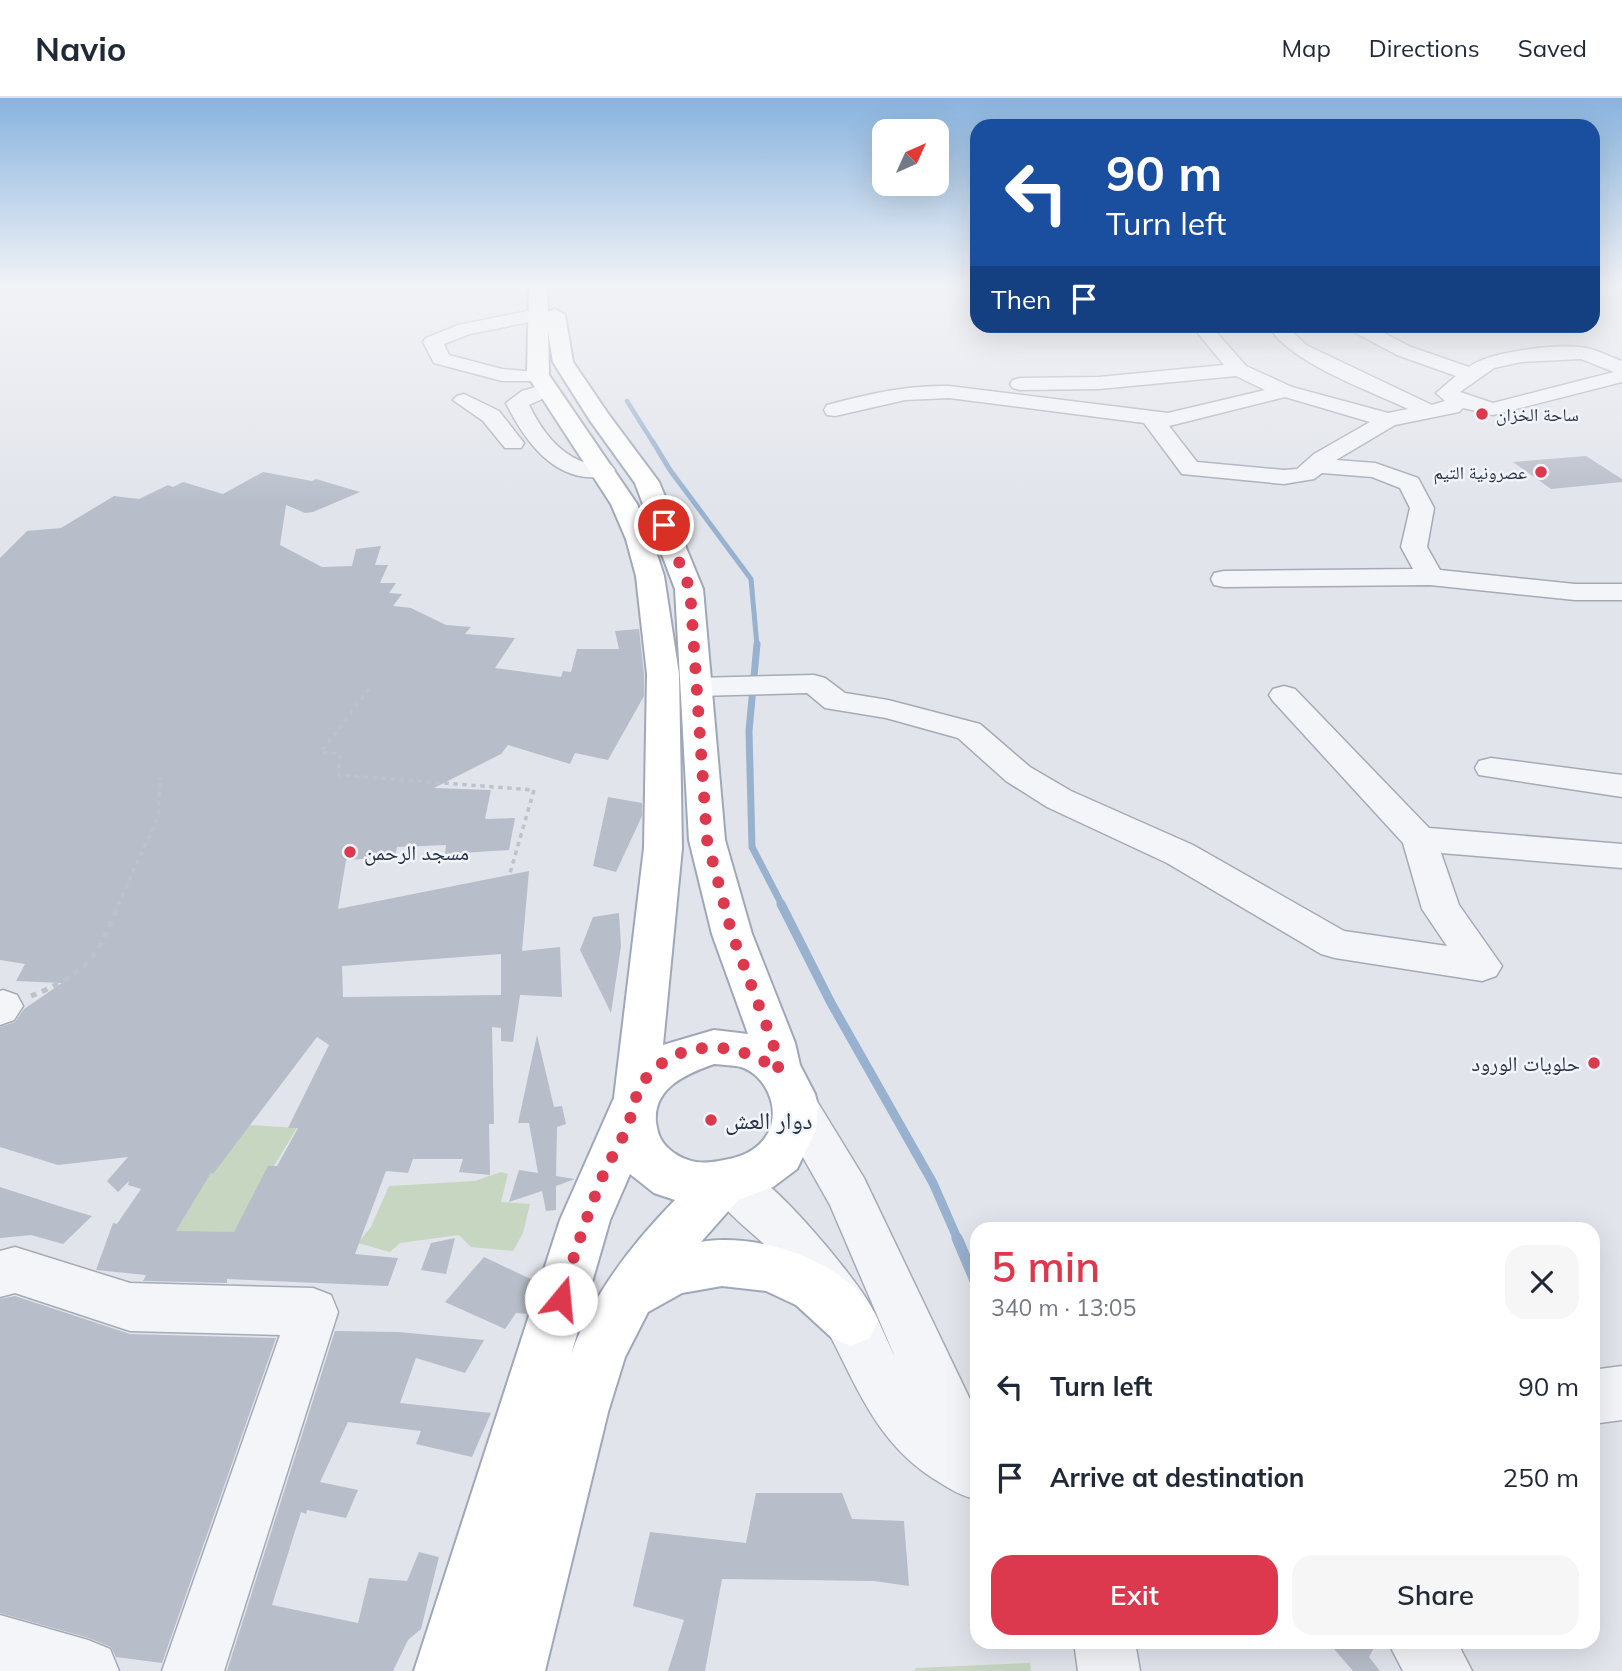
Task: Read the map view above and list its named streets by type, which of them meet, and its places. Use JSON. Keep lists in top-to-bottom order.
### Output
{
  "places": [
    "ساحة الخزان",
    "عصرونية التيم",
    "مسجد الرحمن",
    "حلويات الورود",
    "دوار العش"
  ],
  "north": "top right",
  "page": {
    "header": "Navio",
    "nav": ["Map", "Directions", "Saved"],
    "turn": ["90 m", "Turn left"],
    "then": "Then",
    "heading": ["5 min", "340 m · 13:05"],
    "list": [
      {
        "name": "Turn left",
        "value": "90 m"
      },
      {
        "name": "Arrive at destination",
        "value": "250 m"
      }
    ],
    "buttons": ["Exit", "Share"]
  }
}
